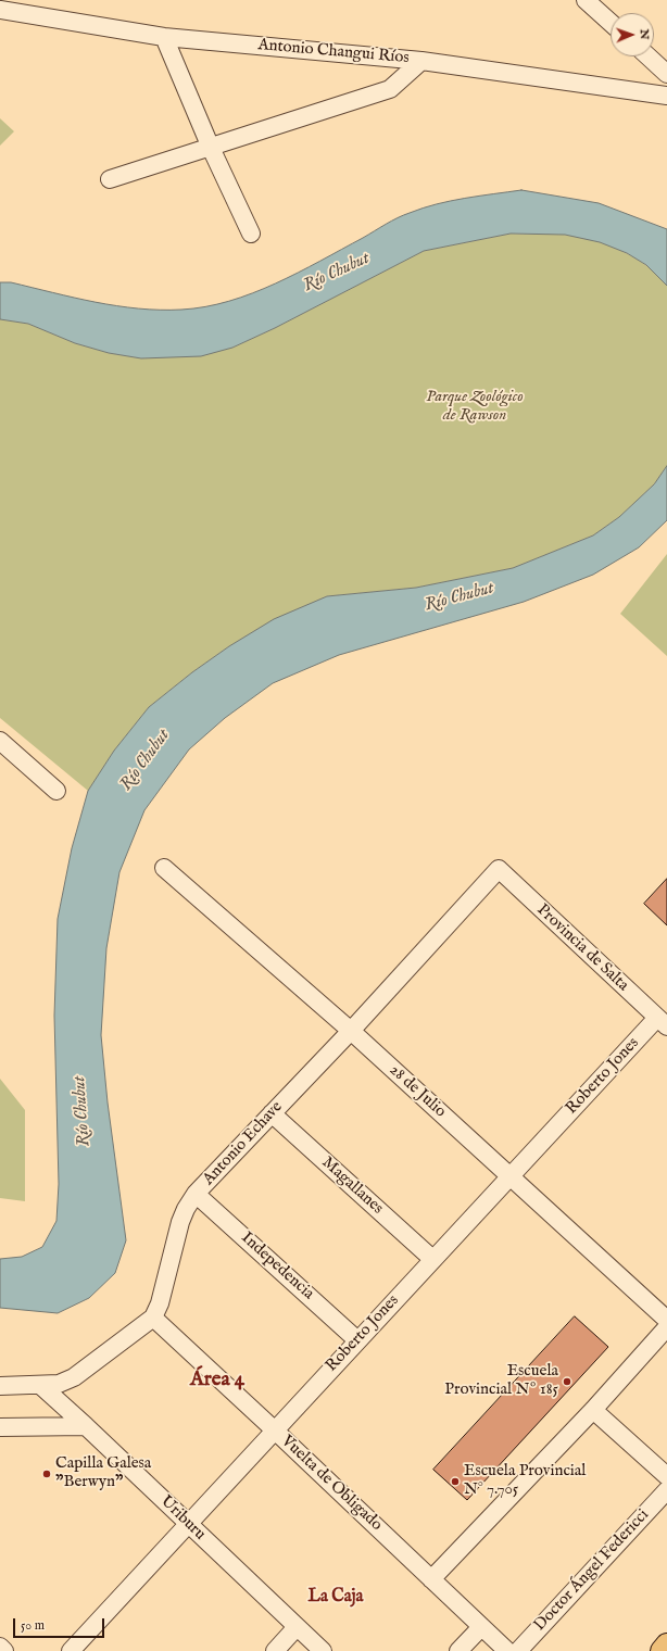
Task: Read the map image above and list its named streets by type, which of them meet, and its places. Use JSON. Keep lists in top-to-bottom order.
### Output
{
  "streets": {
    "street": [
      "Antonio Changui Ríos",
      "Provincia de Salta",
      "Roberto Jones",
      "28 de Julio",
      "Antonio Echave",
      "Magallanes",
      "Indepedencia",
      "Vuelta de Obligado",
      "Uriburu",
      "Doctor Ángel Federicci"
    ]
  },
  "crossings": [
    ["Provincia de Salta", "Roberto Jones"],
    ["Provincia de Salta", "Antonio Echave"],
    ["Roberto Jones", "28 de Julio"],
    ["Roberto Jones", "Magallanes"],
    ["Roberto Jones", "Indepedencia"],
    ["Roberto Jones", "Vuelta de Obligado"],
    ["Roberto Jones", "Uriburu"],
    ["28 de Julio", "Antonio Echave"],
    ["Antonio Echave", "Magallanes"],
    ["Antonio Echave", "Indepedencia"],
    ["Antonio Echave", "Vuelta de Obligado"]
  ],
  "districts": ["Área 4", "La Caja"],
  "water": ["Río Chubut"],
  "parks": ["Parque Zoológico de Rawson"],
  "places": ["Escuela Provincial Nº 185", "Capilla Galesa \"Berwyn\"", "Escuela Provincial N° 7.705"],
  "scale_bar": "50 m",
  "north": "right"
}
